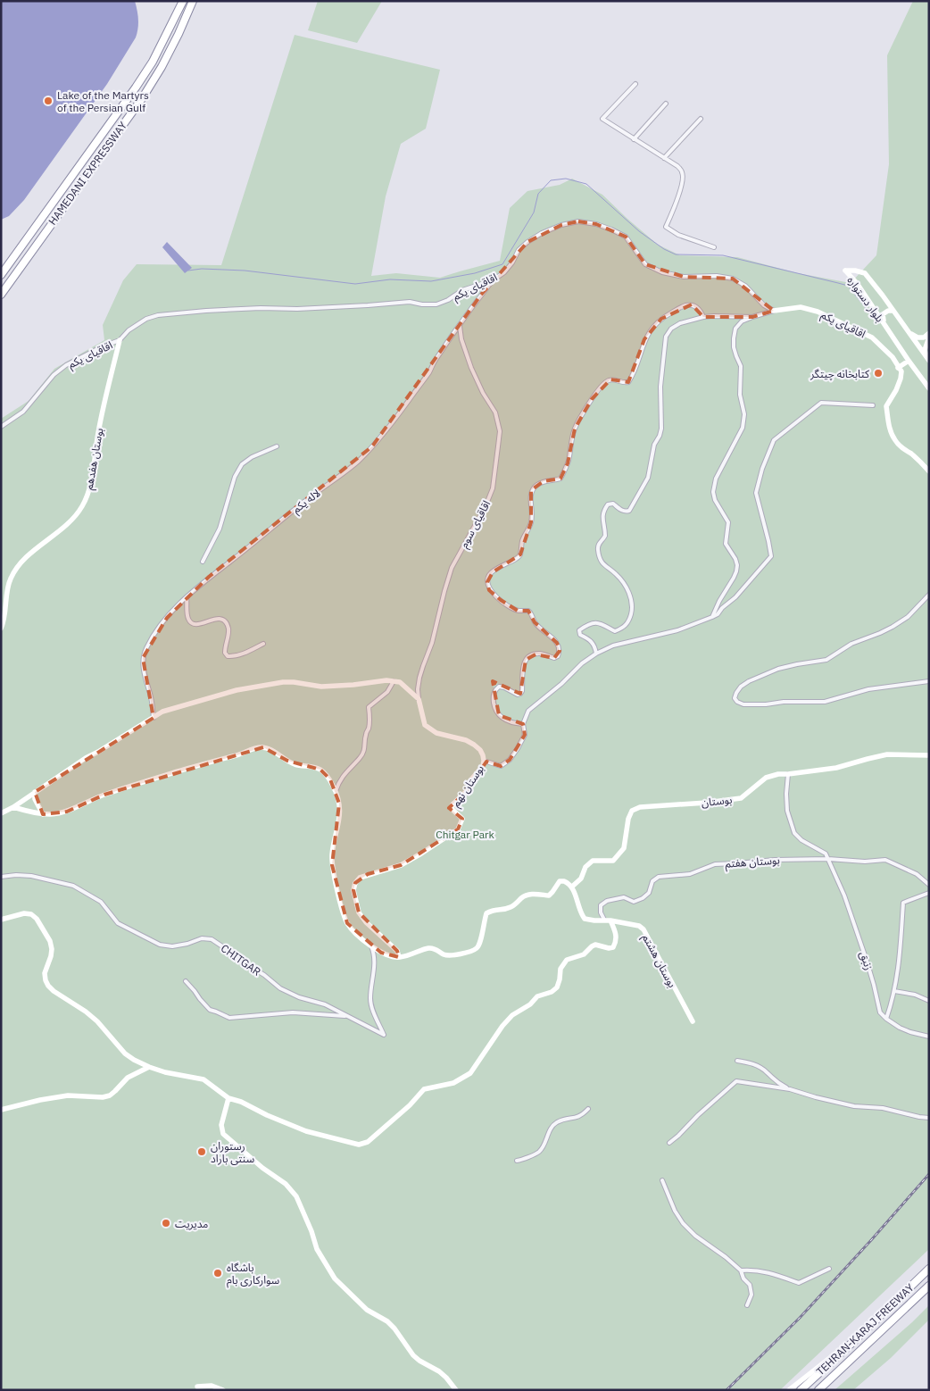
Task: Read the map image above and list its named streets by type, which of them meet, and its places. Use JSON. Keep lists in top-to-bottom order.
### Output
{
  "streets": {
    "highway": ["HAMEDANI EXPRESSWAY", "TEHRAN-KARAJ FREEWAY"],
    "street": [
      "اقاقیای یکم",
      "بلوار دستواره",
      "بوستان هفدهم",
      "لاله یکم",
      "اقاقیای سوم",
      "بوستان نهم",
      "بوستان",
      "بوستان هفتم",
      "CHITGAR",
      "بوستان هشتم",
      "زنبق"
    ]
  },
  "crossings": [
    ["اقاقیای یکم", "بوستان هفدهم"],
    ["اقاقیای یکم", "لاله یکم"],
    ["لاله یکم", "اقاقیای سوم"],
    ["اقاقیای سوم", "بوستان نهم"],
    ["بوستان", "بوستان هشتم"],
    ["بوستان هفتم", "بوستان هشتم"],
    ["بوستان هفتم", "زنبق"]
  ],
  "parks": ["Chitgar Park"],
  "places": [
    "Lake of the Martyrs of the Persian Gulf",
    "کتابخانه چیتگر",
    "رستوران سنتی باراد",
    "مدیریت",
    "باشگاه سوارکاری بام"
  ]
}
